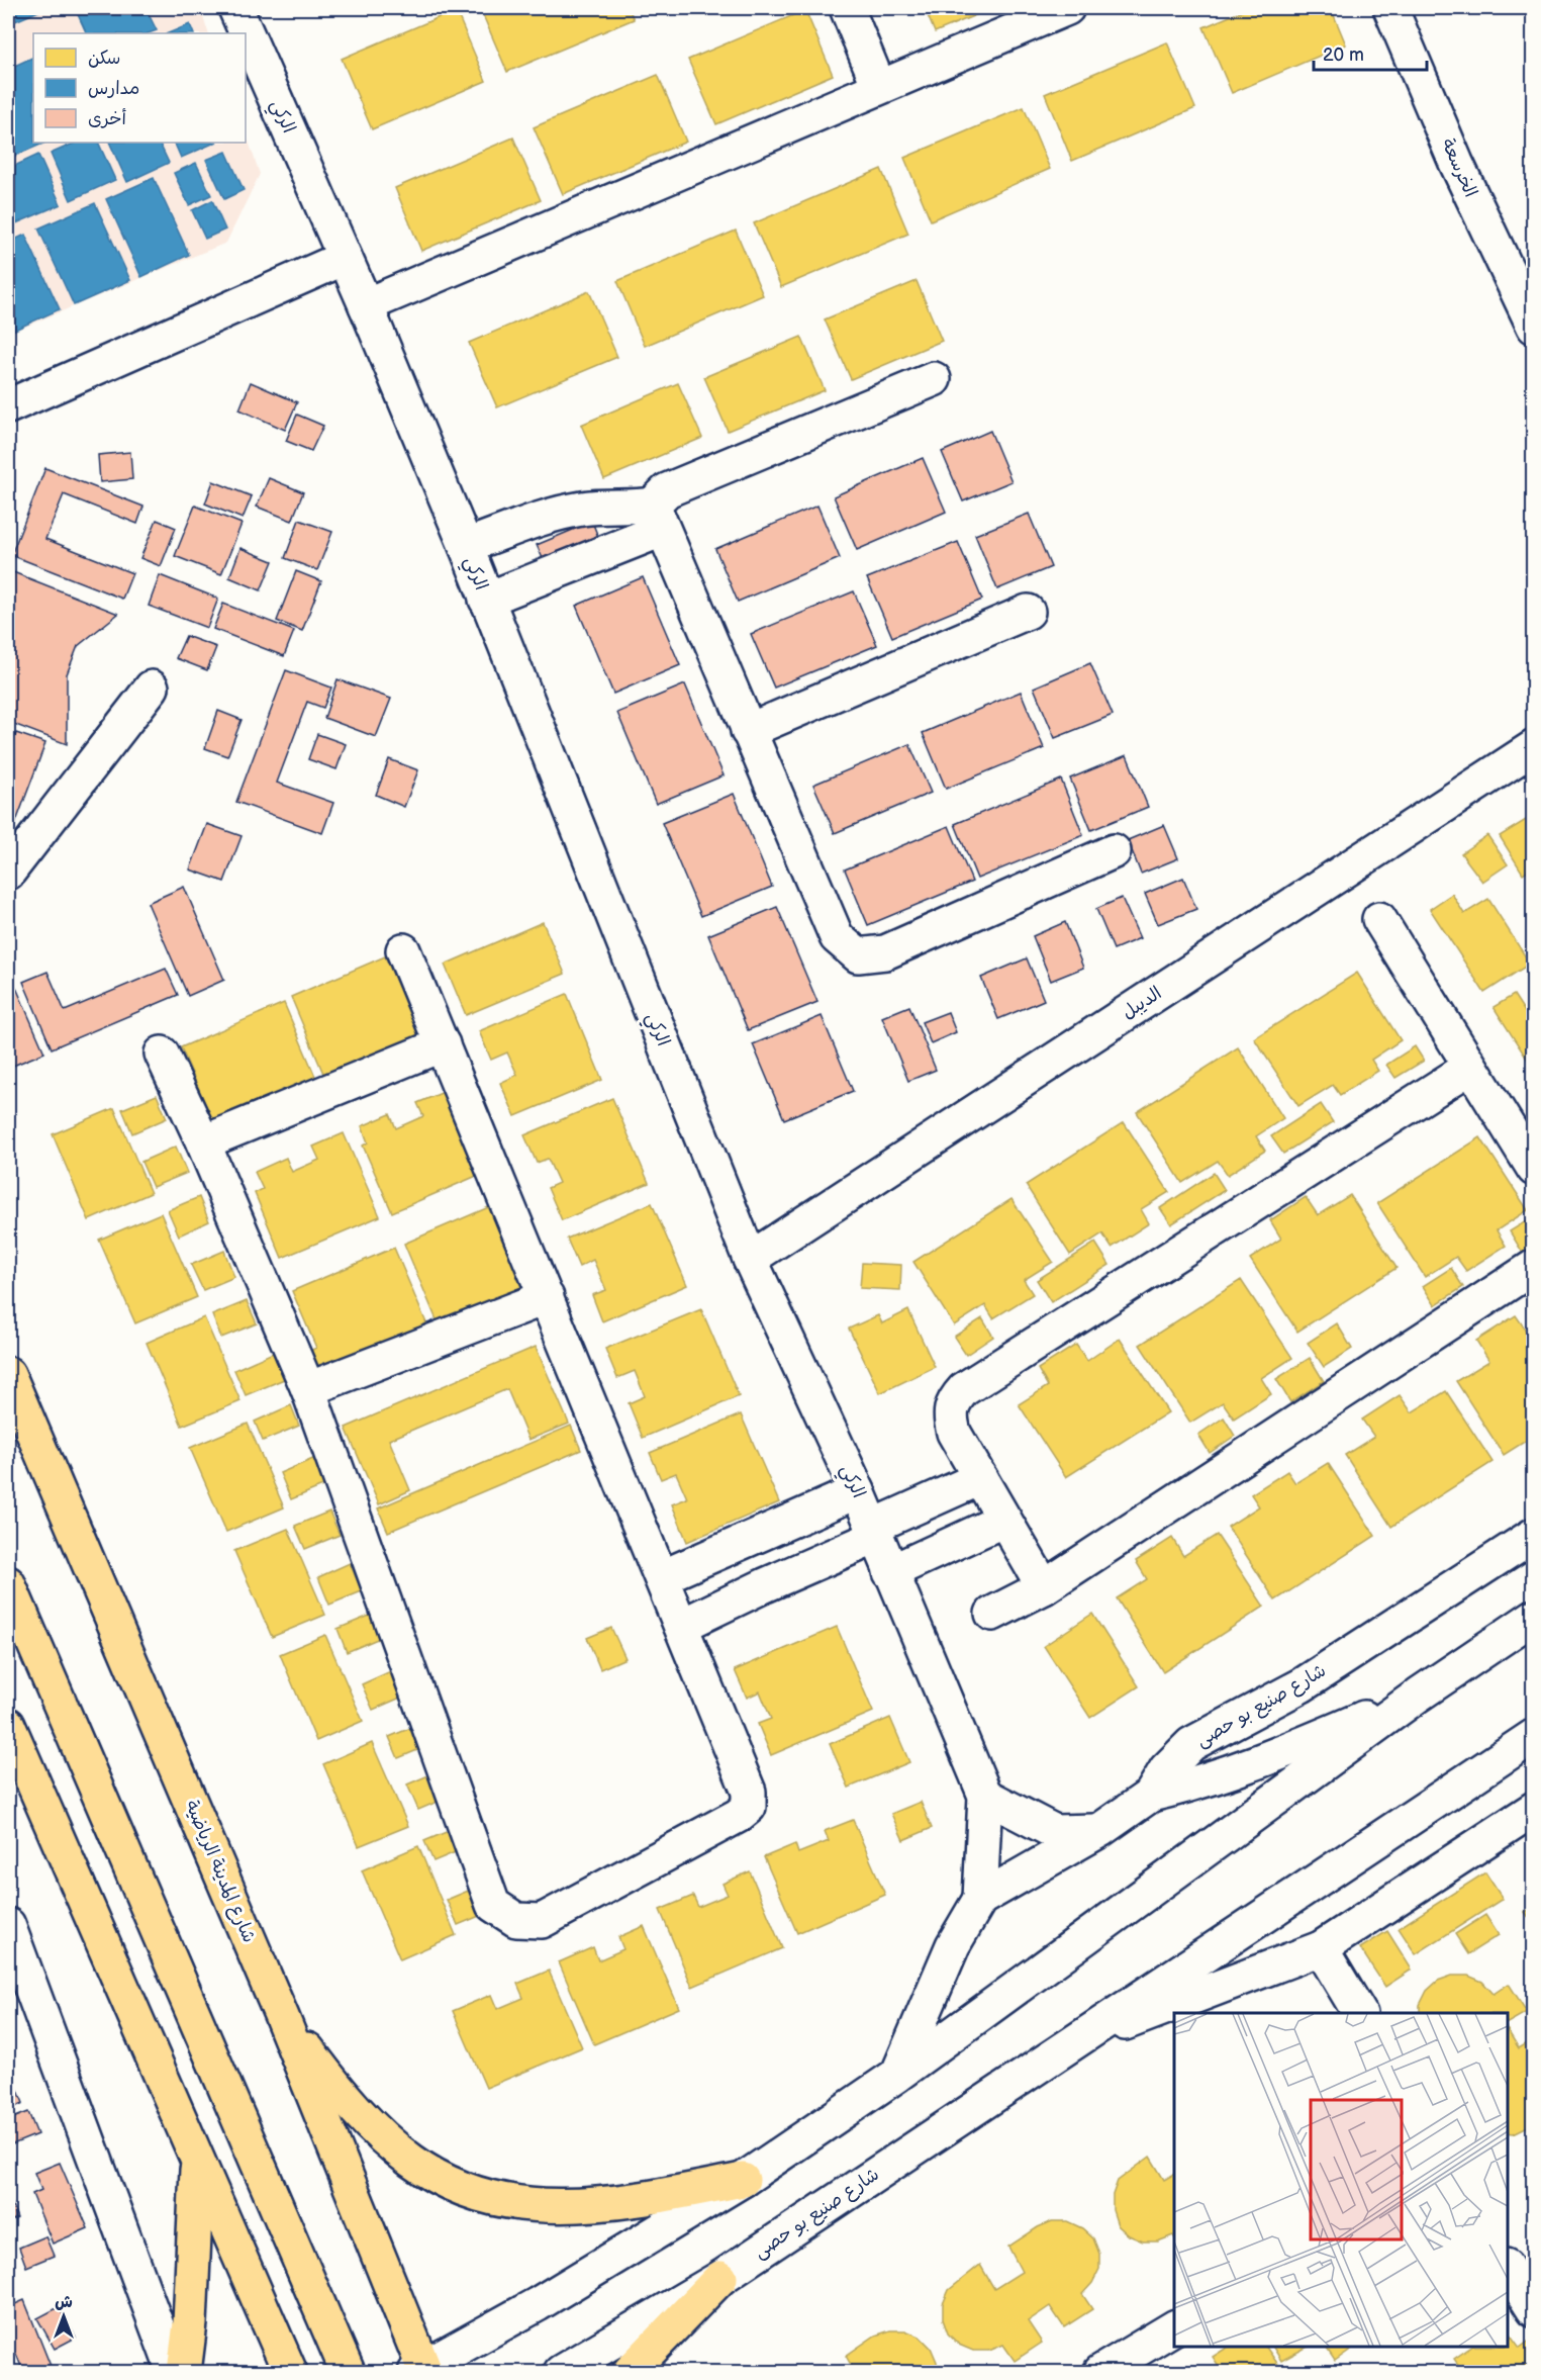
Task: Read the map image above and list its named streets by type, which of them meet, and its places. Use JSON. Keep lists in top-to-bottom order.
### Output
{
  "streets": {
    "main road": ["شارع المدينة الرياضية"],
    "street": [
      "الركي",
      "الخرسعة",
      "الديبل",
      "شارع صنيع بو حصى"
    ]
  },
  "crossings": [
    ["الركي", "الديبل"],
    ["الركي", "شارع صنيع بو حصى"]
  ],
  "legend": ["سكن", "مدارس", "أخرى"],
  "scale_bar": "20 m",
  "north": "top"
}
